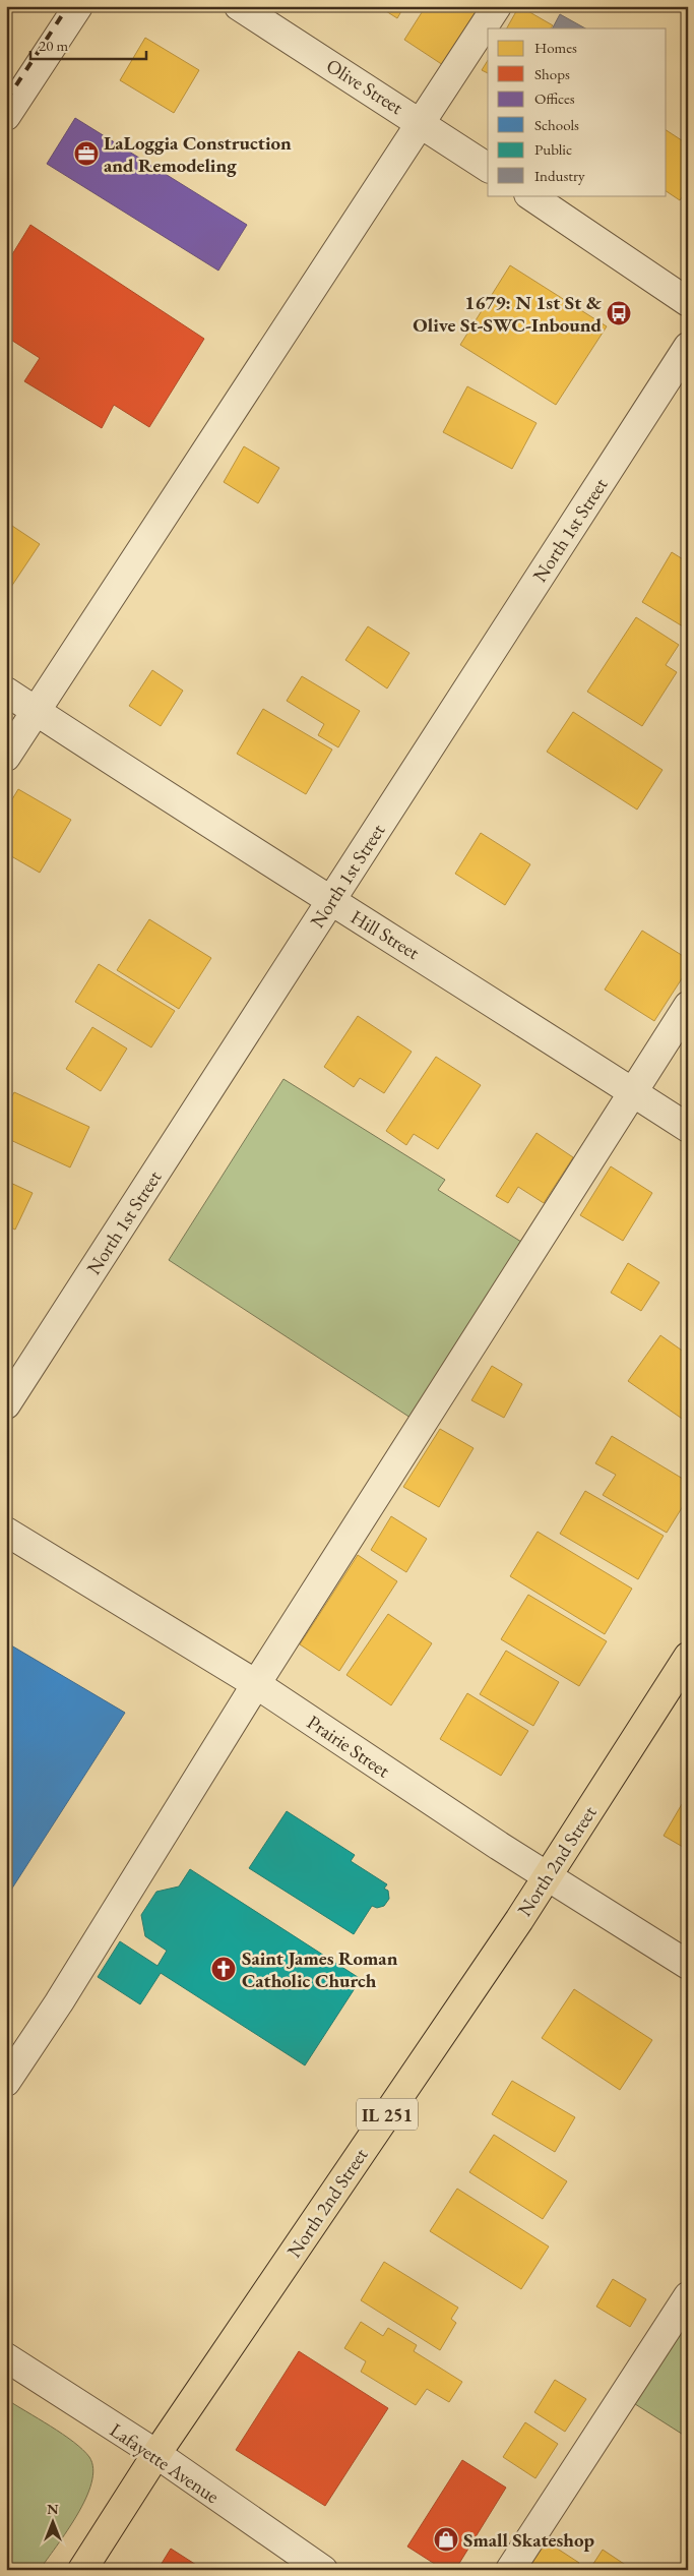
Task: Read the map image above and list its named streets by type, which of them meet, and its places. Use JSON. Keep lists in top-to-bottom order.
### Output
{
  "streets": {
    "main road": ["North 2nd Street", "IL 251"],
    "street": [
      "Olive Street",
      "North 1st Street",
      "Hill Street",
      "Prairie Street",
      "Lafayette Avenue"
    ]
  },
  "crossings": [
    ["North 1st Street", "Hill Street"],
    ["Prairie Street", "North 2nd Street"],
    ["North 2nd Street", "Lafayette Avenue"]
  ],
  "places": {
    "office": ["LaLoggia Construction and Remodeling"],
    "bus stop": ["1679: N 1st St & Olive St-SWC-Inbound"],
    "church": ["Saint James Roman Catholic Church"],
    "shop": ["Small Skateshop"]
  },
  "legend": [
    "Homes",
    "Shops",
    "Offices",
    "Schools",
    "Public",
    "Industry"
  ],
  "scale_bar": "20 m",
  "north": "top"
}
